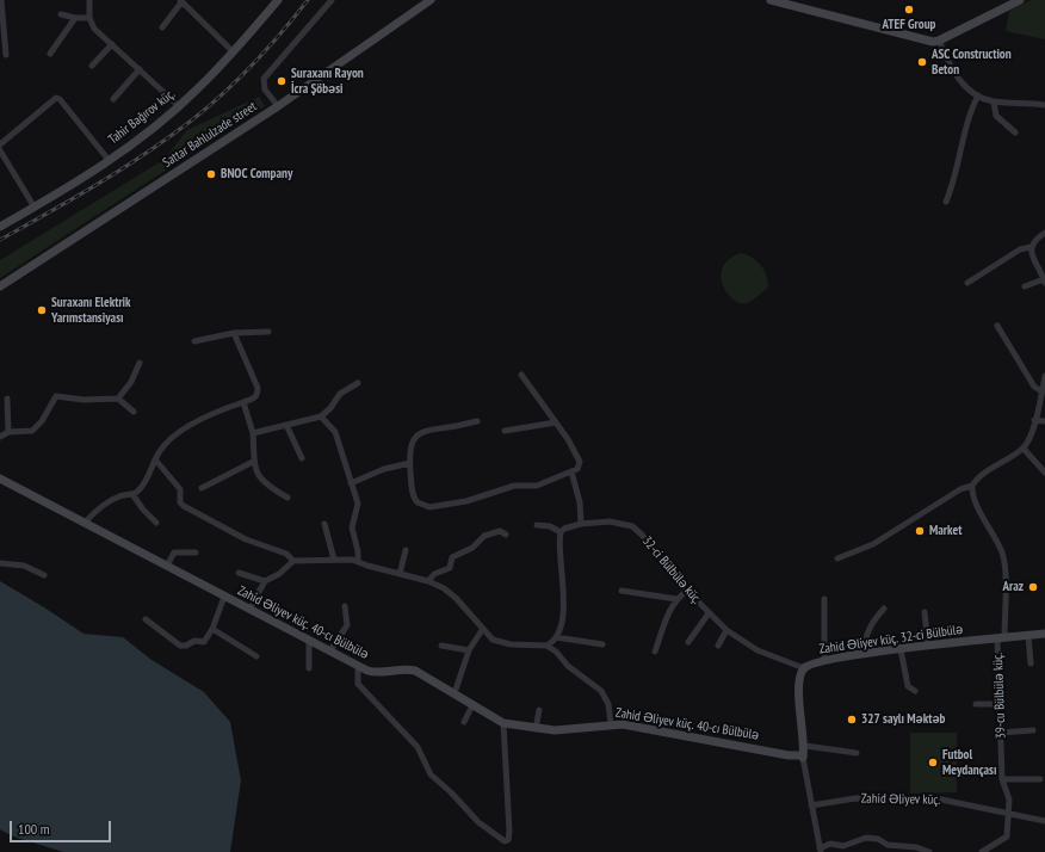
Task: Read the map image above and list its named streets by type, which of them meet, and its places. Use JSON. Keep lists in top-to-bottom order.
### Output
{
  "streets": {
    "street": [
      "Tahir Bağırov küç.",
      "Sattar Bahlulzade street",
      "32-ci Bülbülə küç.",
      "Zahid Əliyev küç. 40-cı Bülbülə",
      "Zahid Əliyev küç. 32-ci Bülbülə",
      "39-cu Bülbülə küç.",
      "Zahid Əliyev küç."
    ]
  },
  "crossings": [
    ["32-ci Bülbülə küç.", "Zahid Əliyev küç. 32-ci Bülbülə"],
    ["Zahid Əliyev küç. 32-ci Bülbülə", "39-cu Bülbülə küç."],
    ["39-cu Bülbülə küç.", "Zahid Əliyev küç."]
  ],
  "places": [
    "ATEF Group",
    "ASC Construction Beton",
    "Suraxanı Rayon İcra Şöbəsi",
    "BNOC Company",
    "Suraxanı Elektrik Yarımstansiyası",
    "Market",
    "Araz",
    "327 saylı Məktəb",
    "Futbol Meydançası"
  ],
  "scale_bar": "100 m"
}
